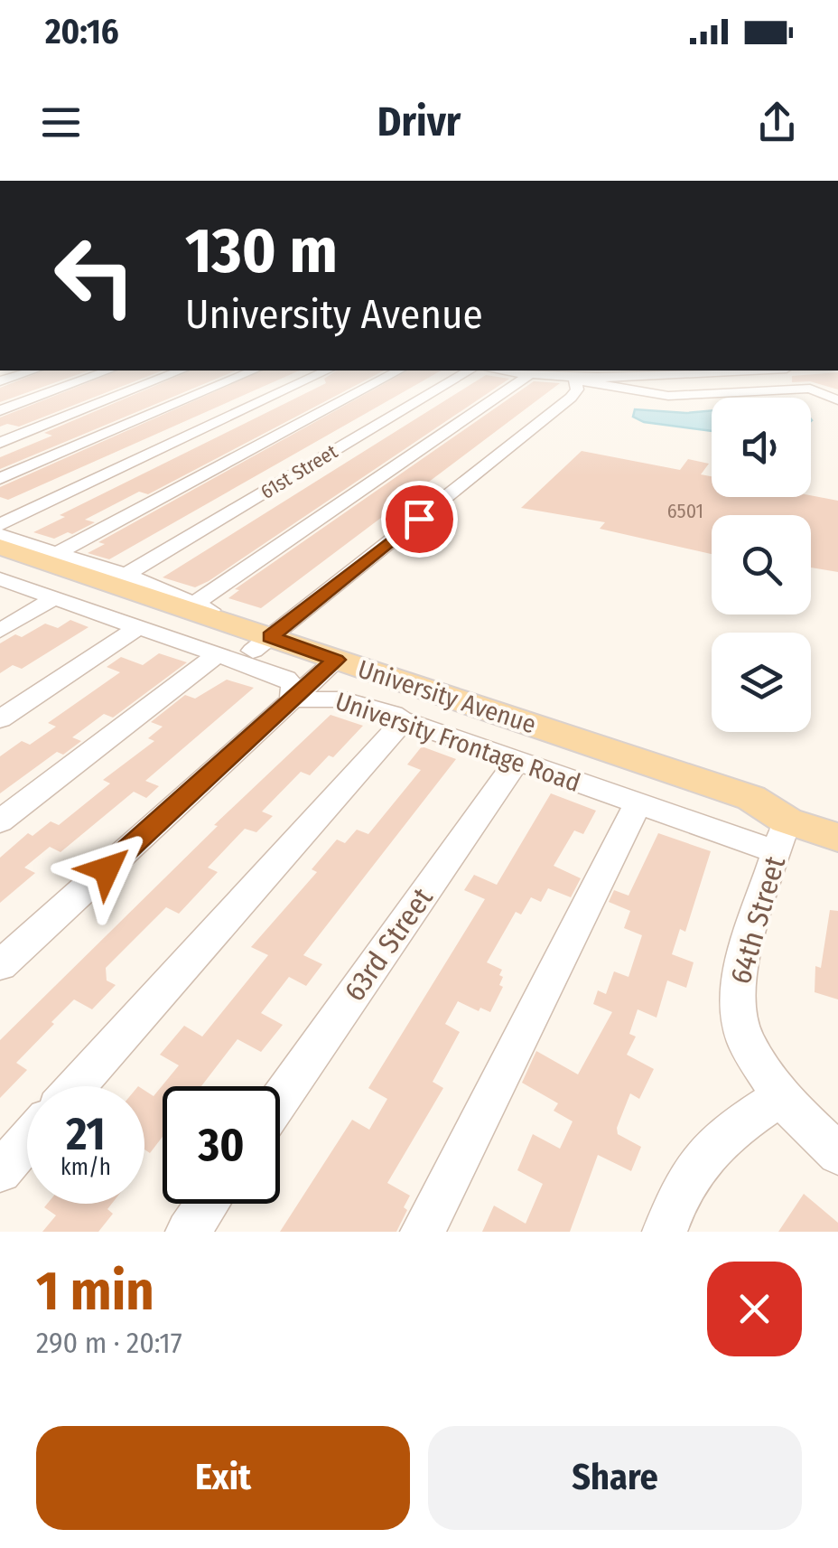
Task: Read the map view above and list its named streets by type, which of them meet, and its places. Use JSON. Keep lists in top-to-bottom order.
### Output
{
  "streets": {
    "main road": ["University Avenue"],
    "street": [
      "61st Street",
      "University Frontage Road",
      "64th Street",
      "63rd Street"
    ]
  },
  "crossings": [
    ["University Avenue", "University Frontage Road"],
    ["University Avenue", "64th Street"],
    ["University Frontage Road", "64th Street"],
    ["University Frontage Road", "63rd Street"]
  ],
  "house_numbers": ["6501"],
  "page": {
    "status": "20:16",
    "header": "Drivr",
    "turn": ["130 m", "University Avenue"],
    "speed": "21 km/h",
    "limit": "30",
    "heading": ["1 min", "290 m · 20:17"],
    "buttons": ["Exit", "Share"]
  }
}
